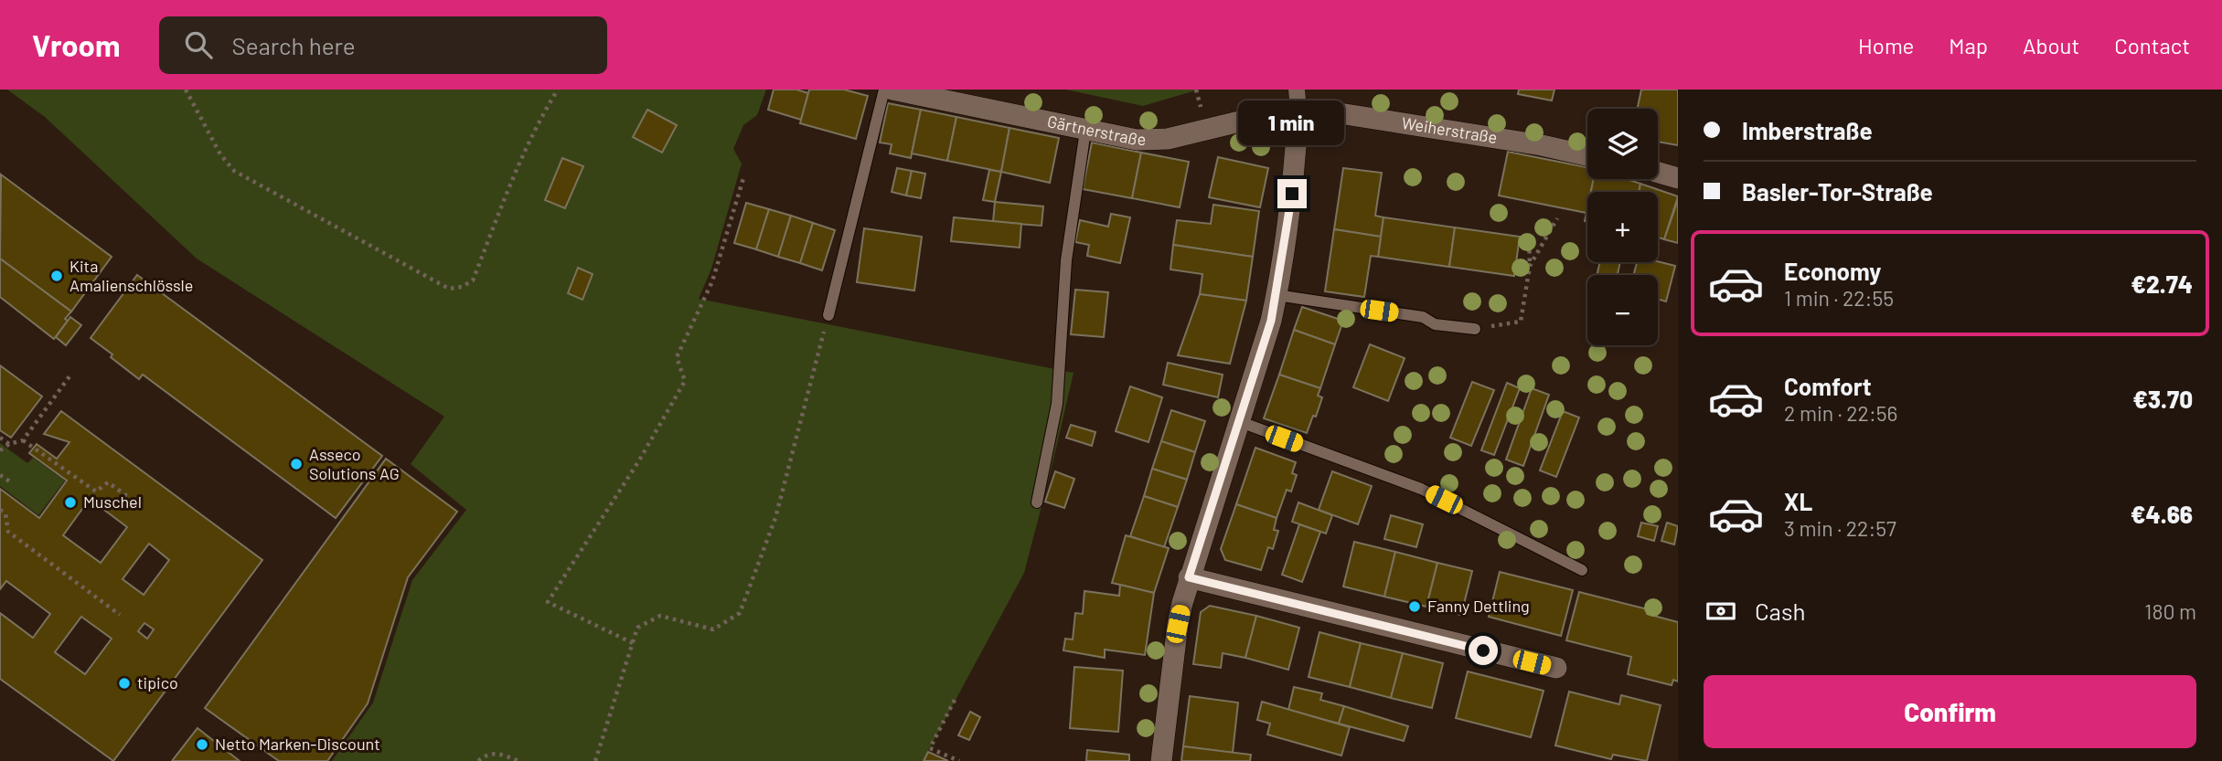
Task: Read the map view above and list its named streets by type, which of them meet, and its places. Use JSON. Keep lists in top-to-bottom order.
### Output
{
  "streets": {
    "street": ["Gärtnerstraße", "Weiherstraße"]
  },
  "crossings": [
    ["Gärtnerstraße", "Weiherstraße"]
  ],
  "places": [
    "Kita Amalienschlössle",
    "Asseco Solutions AG",
    "Muschel",
    "Fanny Dettling",
    "tipico",
    "Netto Marken-Discount"
  ],
  "page": {
    "header": "Vroom",
    "search": "Search here",
    "nav": [
      "Home",
      "Map",
      "About",
      "Contact"
    ],
    "banner": ["Imberstraße", "Basler-Tor-Straße"],
    "bubble": "1 min",
    "map_buttons": ["+", "−"],
    "list": [
      {
        "name": "Economy",
        "note": "1 min · 22:55",
        "value": "€2.74"
      },
      {
        "name": "Comfort",
        "note": "2 min · 22:56",
        "value": "€3.70"
      },
      {
        "name": "XL",
        "note": "3 min · 22:57",
        "value": "€4.66"
      }
    ],
    "pay": ["Cash", "180 m"],
    "buttons": "Confirm"
  }
}
